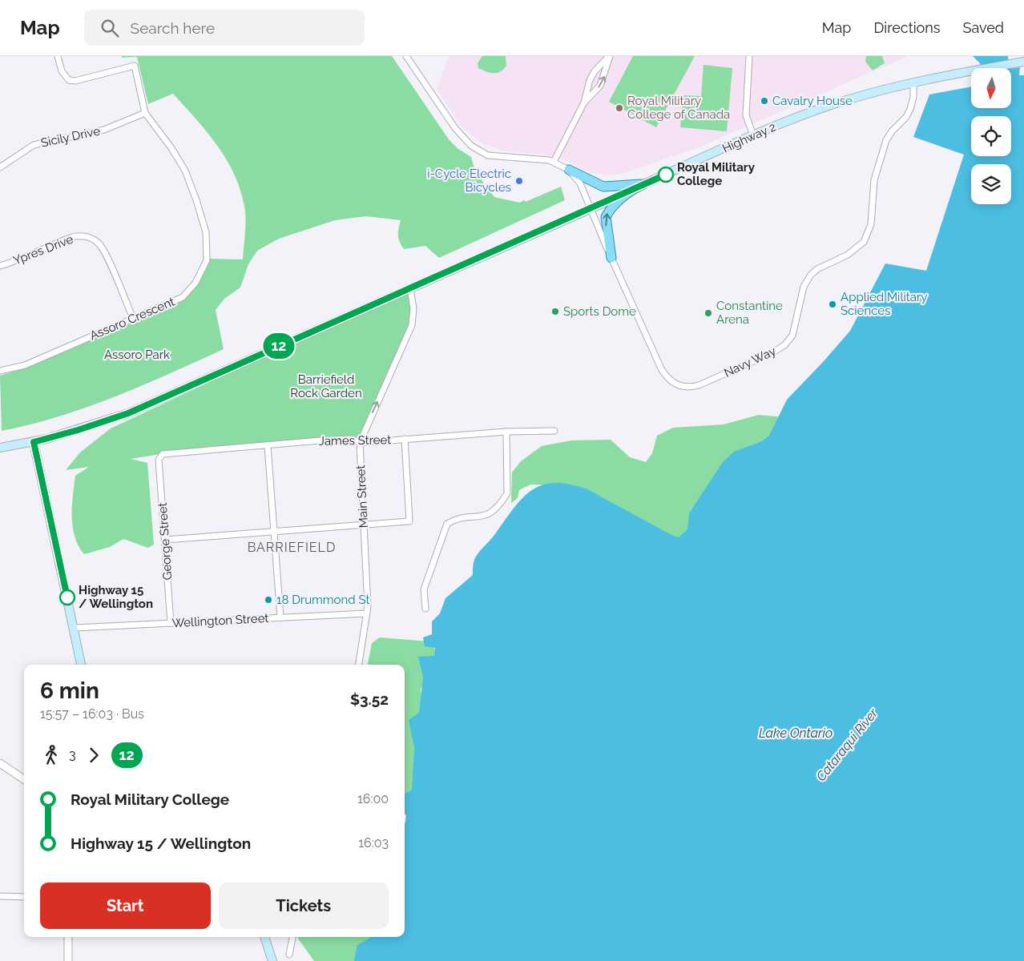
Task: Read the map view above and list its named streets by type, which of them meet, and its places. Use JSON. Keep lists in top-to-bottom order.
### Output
{
  "streets": {
    "main road": ["Highway 2"],
    "street": [
      "Sicily Drive",
      "Ypres Drive",
      "Assoro Crescent",
      "Navy Way",
      "James Street",
      "Main Street",
      "George Street",
      "Wellington Street"
    ]
  },
  "crossings": [
    ["Sicily Drive", "Assoro Crescent"],
    ["Highway 2", "Navy Way"],
    ["Highway 2", "Main Street"],
    ["Ypres Drive", "Assoro Crescent"],
    ["James Street", "Main Street"],
    ["James Street", "George Street"],
    ["Main Street", "Wellington Street"],
    ["George Street", "Wellington Street"]
  ],
  "one_way": ["Main Street"],
  "districts": ["BARRIEFIELD"],
  "water": ["Lake Ontario", "Cataraqui River"],
  "parks": ["Assoro Park", "Barriefield Rock Garden"],
  "places": [
    "Cavalry House",
    "Royal Military College of Canada",
    "Royal Military College",
    "i-Cycle Electric Bicycles",
    "Applied Military Sciences",
    "Sports Dome",
    "Constantine Arena",
    "Highway 15 / Wellington",
    "18 Drummond St"
  ],
  "lines": ["bus line 12"],
  "north": "bottom",
  "page": {
    "header": "Map",
    "search": "Search here",
    "nav": ["Map", "Directions", "Saved"],
    "on_map": "12",
    "heading": ["6 min", "15:57 – 16:03 · Bus", "$3.52"],
    "legs": ["3", "12"],
    "list": [
      {
        "name": "Royal Military College",
        "value": "16:00"
      },
      {
        "name": "Highway 15 / Wellington",
        "value": "16:03"
      }
    ],
    "buttons": ["Start", "Tickets"]
  }
}
